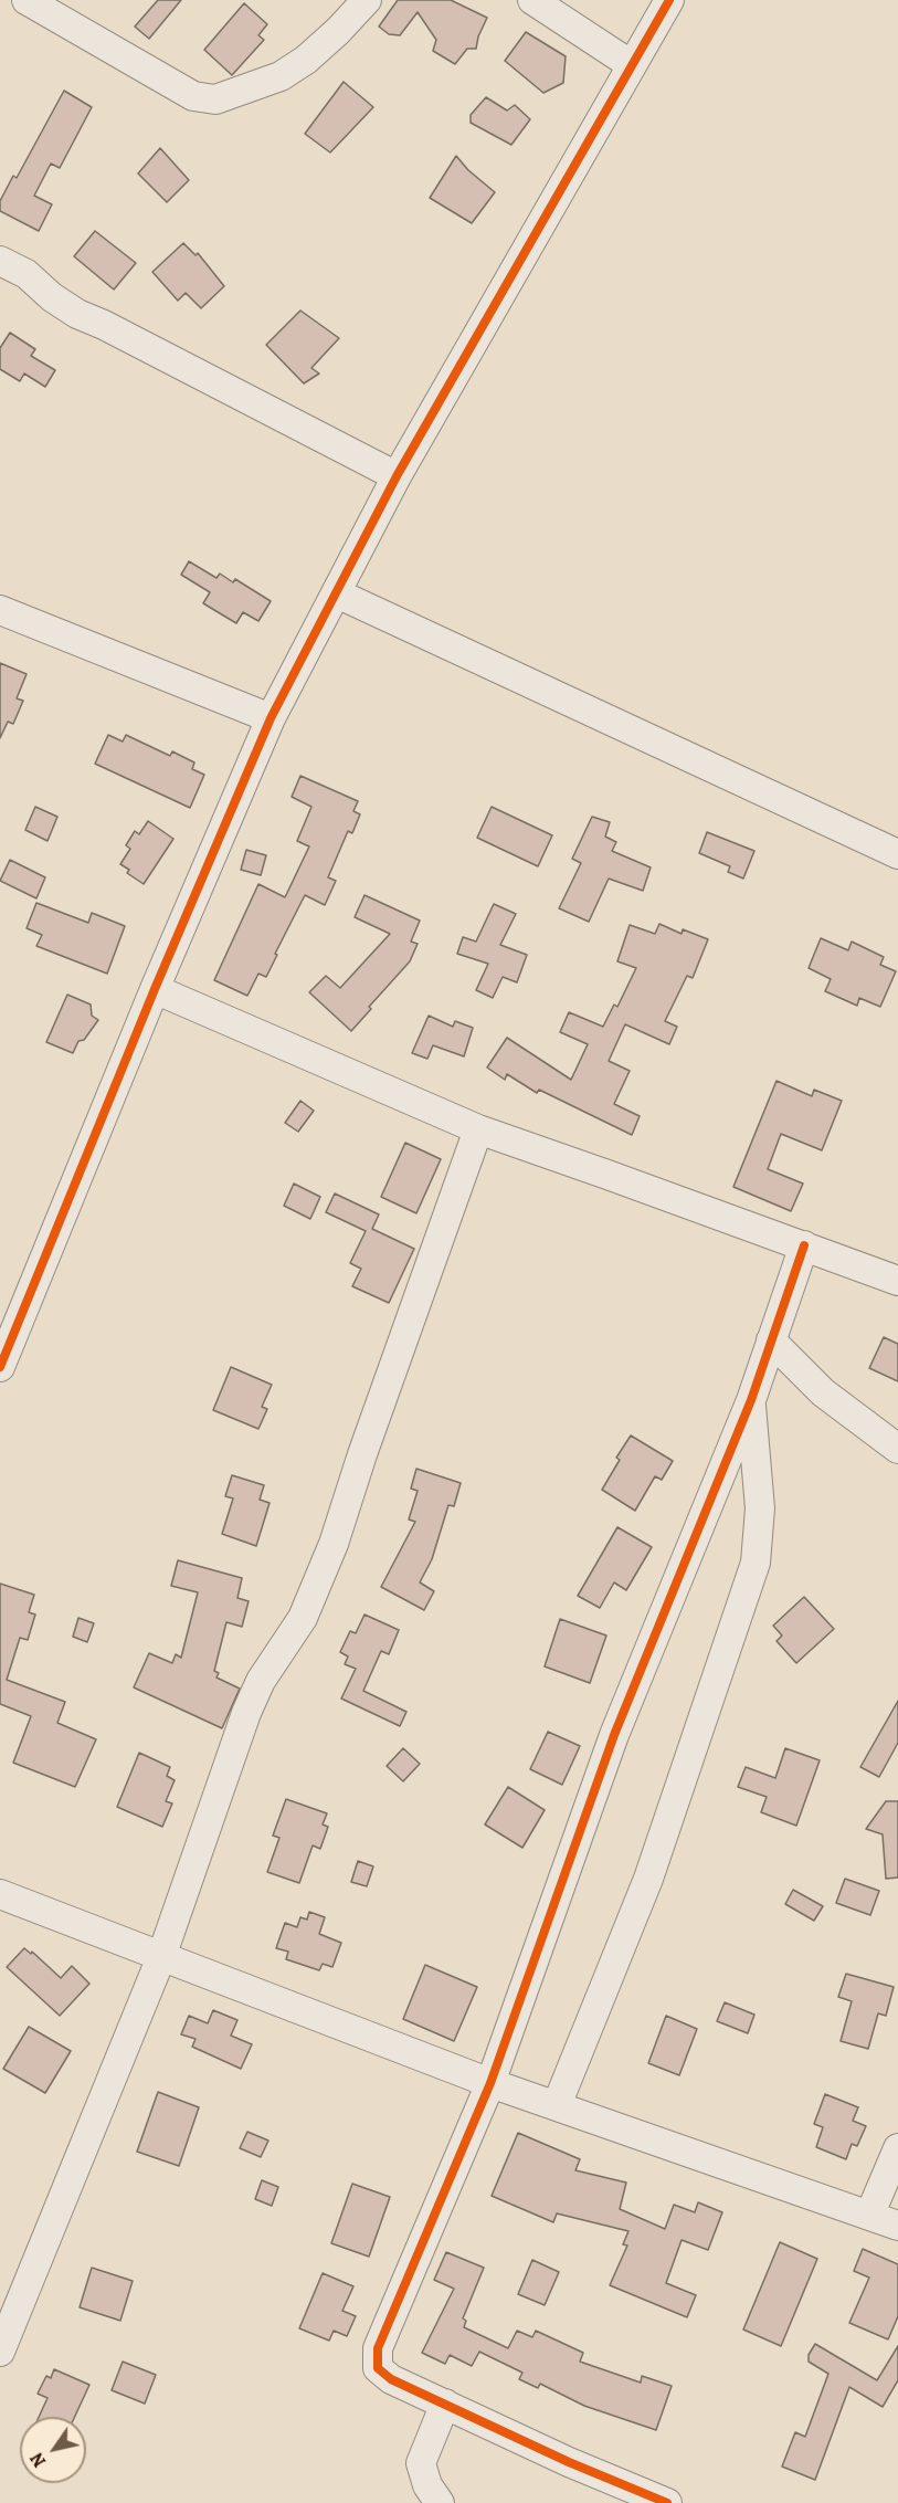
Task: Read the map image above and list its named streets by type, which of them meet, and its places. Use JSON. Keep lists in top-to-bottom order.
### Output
{
  "north": "bottom left"
}
